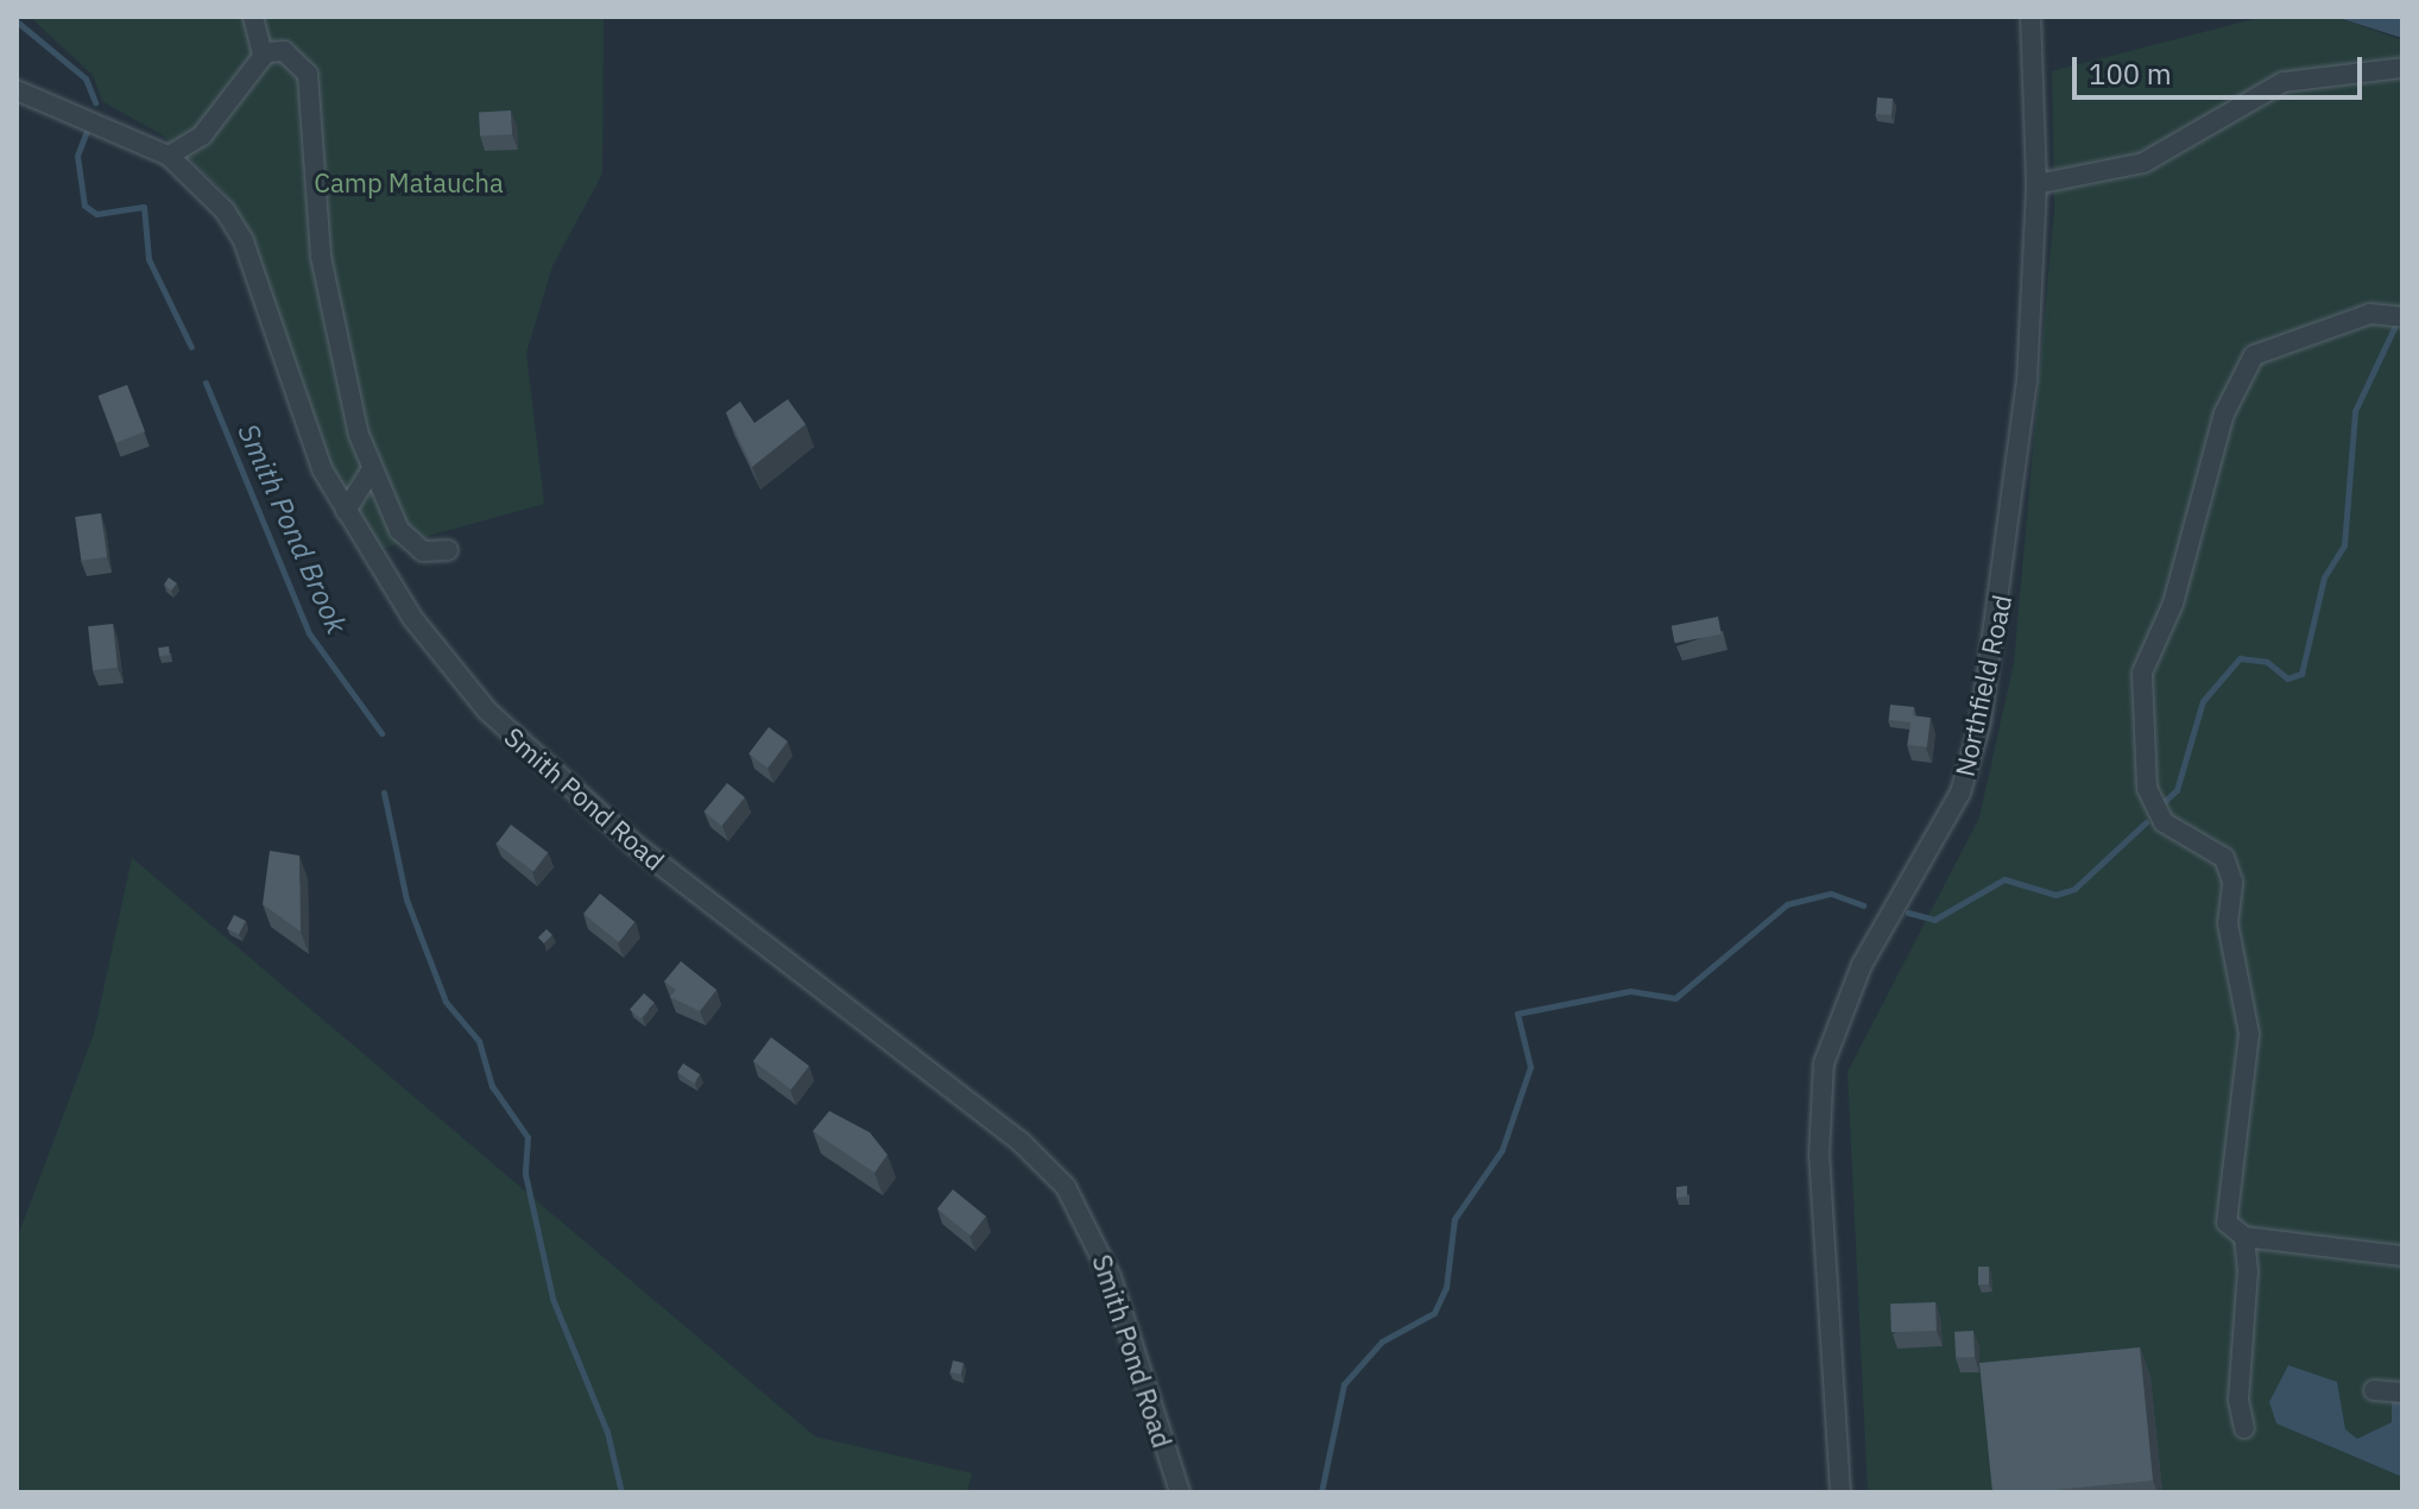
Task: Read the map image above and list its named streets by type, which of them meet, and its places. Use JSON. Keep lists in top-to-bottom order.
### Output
{
  "streets": {
    "street": ["Northfield Road", "Smith Pond Road"]
  },
  "water": ["Smith Pond Brook"],
  "parks": ["Camp Mataucha"],
  "scale_bar": "100 m"
}
